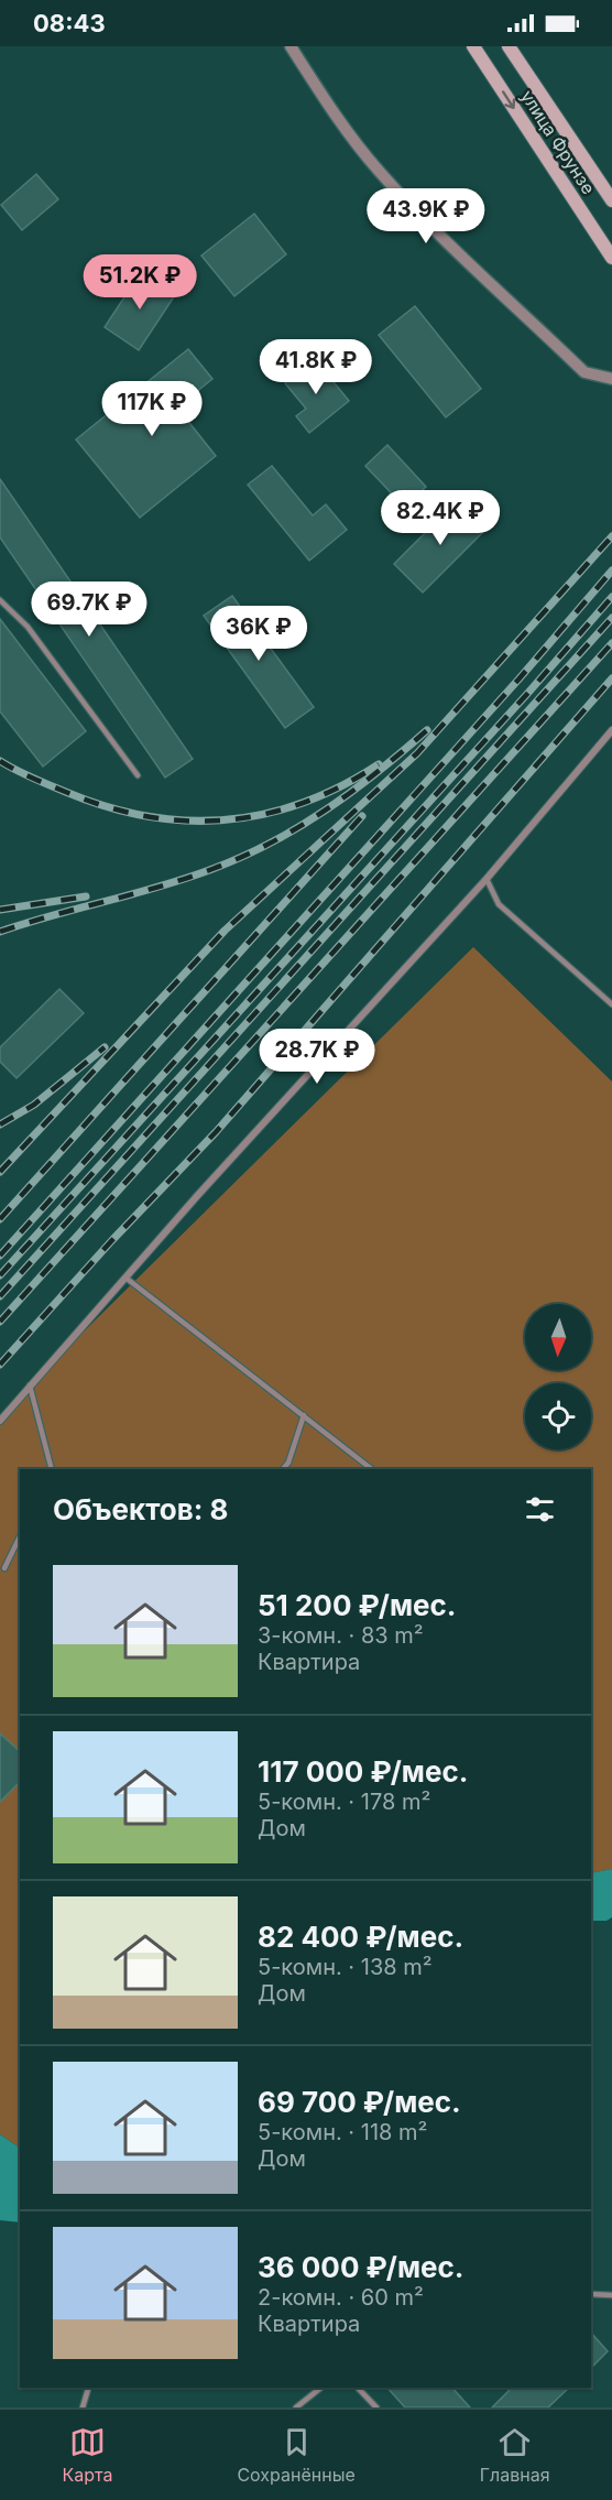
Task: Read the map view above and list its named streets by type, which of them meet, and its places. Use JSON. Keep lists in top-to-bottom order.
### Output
{
  "streets": {
    "main road": ["улица Фрунзе"]
  },
  "north": "bottom",
  "page": {
    "status": "08:43",
    "price": [
      "43.9K ₽",
      "51.2K ₽",
      "41.8K ₽",
      "117K ₽",
      "82.4K ₽",
      "69.7K ₽",
      "36K ₽",
      "28.7K ₽"
    ],
    "heading": "Объектов: 8",
    "list": [
      {
        "name": "51 200 ₽/мес.",
        "note": "3-комн. · 83 m² · Квартира"
      },
      {
        "name": "117 000 ₽/мес.",
        "note": "5-комн. · 178 m² · Дом"
      },
      {
        "name": "82 400 ₽/мес.",
        "note": "5-комн. · 138 m² · Дом"
      },
      {
        "name": "69 700 ₽/мес.",
        "note": "5-комн. · 118 m² · Дом"
      },
      {
        "name": "36 000 ₽/мес.",
        "note": "2-комн. · 60 m² · Квартира"
      }
    ],
    "tabs": ["Карта", "Сохранённые", "Главная"]
  }
}
